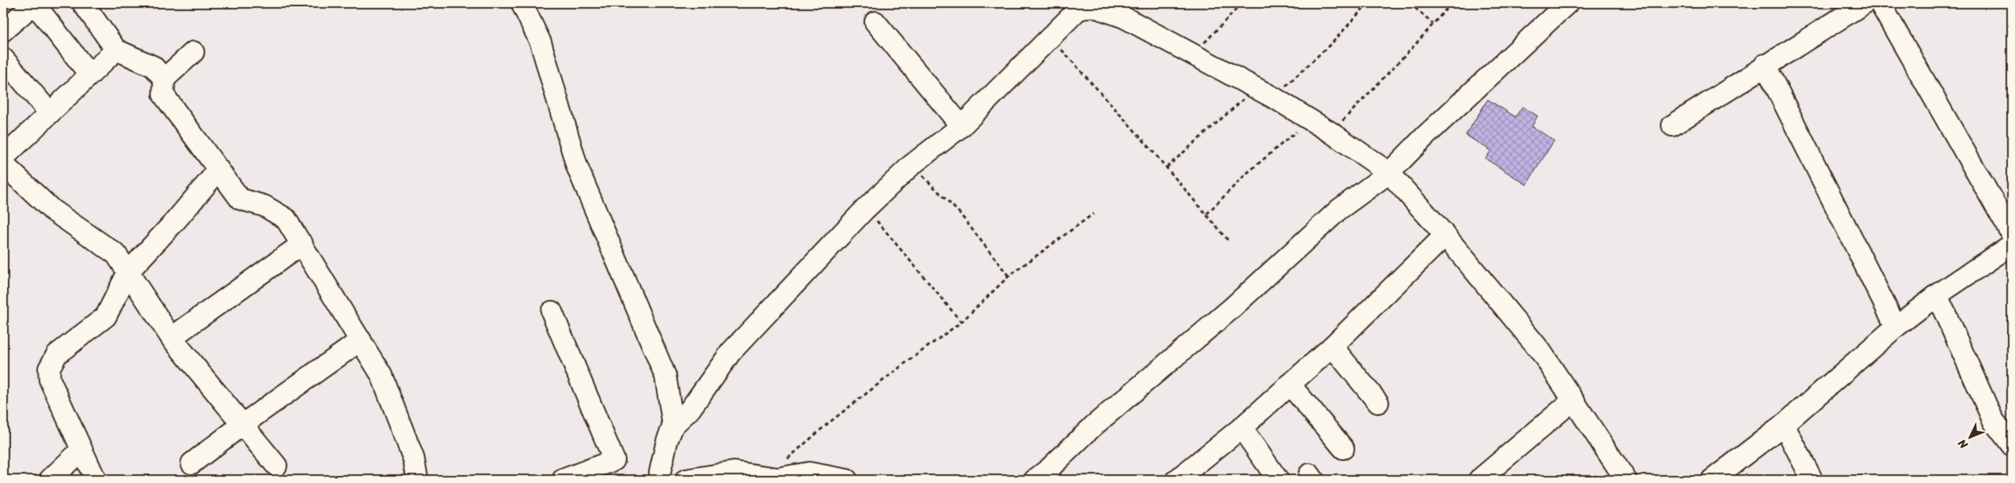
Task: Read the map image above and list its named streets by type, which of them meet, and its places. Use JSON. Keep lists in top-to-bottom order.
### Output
{
  "north": "bottom left"
}
